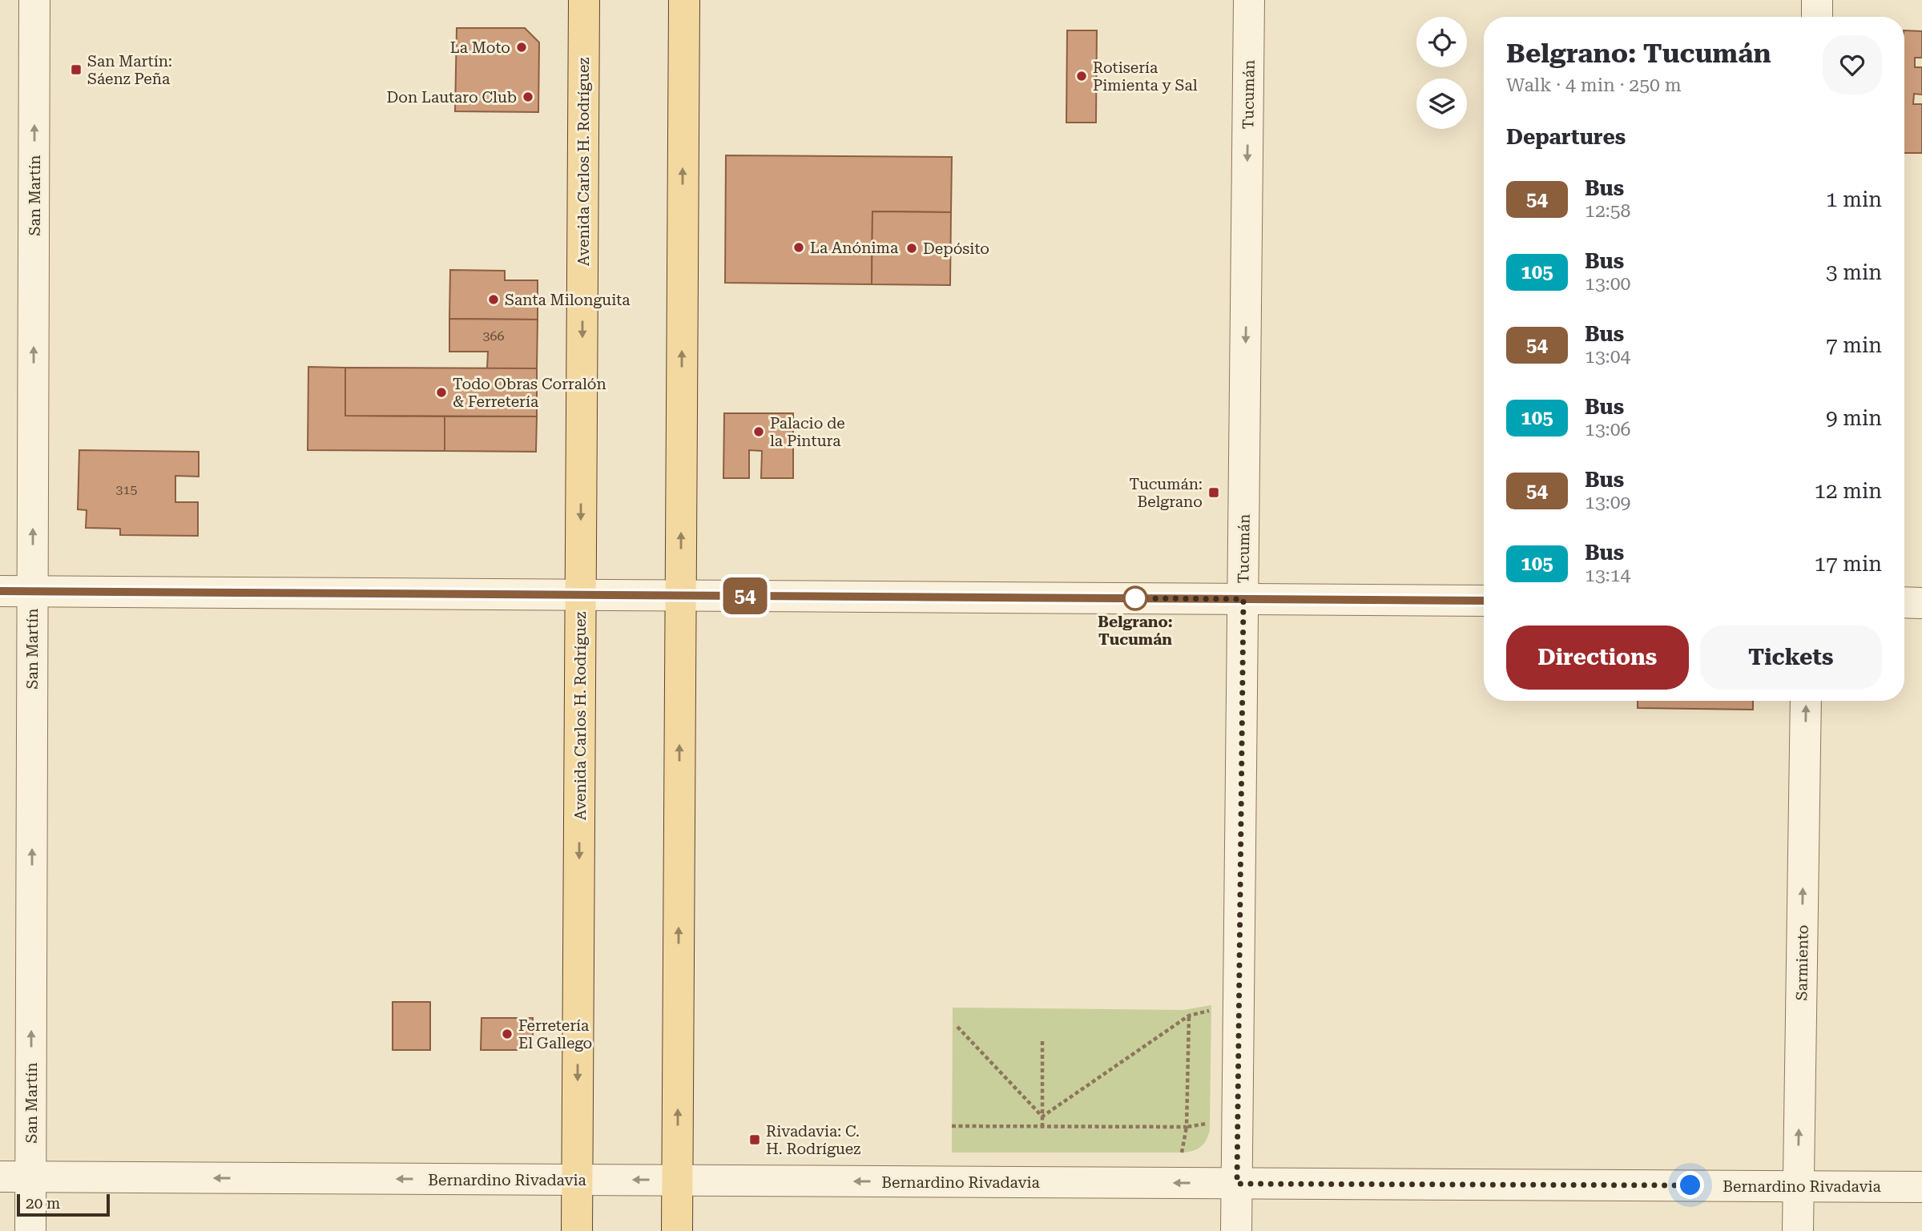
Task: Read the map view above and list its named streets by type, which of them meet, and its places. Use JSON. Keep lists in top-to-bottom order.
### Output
{
  "streets": {
    "main road": ["Avenida Carlos H. Rodríguez"],
    "street": [
      "Tucumán",
      "San Martín",
      "Sarmiento",
      "Bernardino Rivadavia"
    ]
  },
  "crossings": [
    ["Tucumán", "Bernardino Rivadavia"],
    ["Avenida Carlos H. Rodríguez", "Bernardino Rivadavia"],
    ["San Martín", "Bernardino Rivadavia"],
    ["Sarmiento", "Bernardino Rivadavia"]
  ],
  "one_way": [
    "Tucumán",
    "San Martín",
    "Sarmiento",
    "Bernardino Rivadavia"
  ],
  "places": {
    "other": [
      "La Moto",
      "Rotisería Pimienta y Sal",
      "Don Lautaro Club",
      "La Anónima",
      "Depósito",
      "Santa Milonguita",
      "Todo Obras Corralón & Ferretería",
      "Palacio de la Pintura",
      "Belgrano: Tucumán",
      "Ferretería El Gallego"
    ],
    "transit": ["San Martín: Sáenz Peña", "Tucumán: Belgrano", "Rivadavia: C. H. Rodríguez"]
  },
  "lines": ["bus line 54"],
  "house_numbers": ["366", "315"],
  "scale_bar": "20 m",
  "page": {
    "on_map": "54",
    "heading": [
      ["Belgrano: Tucumán", "Walk · 4 min · 250 m"],
      "Departures"
    ],
    "list": [
      {
        "mark": "54",
        "name": "Bus",
        "note": "12:58",
        "value": "1 min"
      },
      {
        "mark": "105",
        "name": "Bus",
        "note": "13:00",
        "value": "3 min"
      },
      {
        "mark": "54",
        "name": "Bus",
        "note": "13:04",
        "value": "7 min"
      },
      {
        "mark": "105",
        "name": "Bus",
        "note": "13:06",
        "value": "9 min"
      },
      {
        "mark": "54",
        "name": "Bus",
        "note": "13:09",
        "value": "12 min"
      },
      {
        "mark": "105",
        "name": "Bus",
        "note": "13:14",
        "value": "17 min"
      }
    ],
    "buttons": ["Directions", "Tickets"],
    "scale": "20 m"
  }
}
